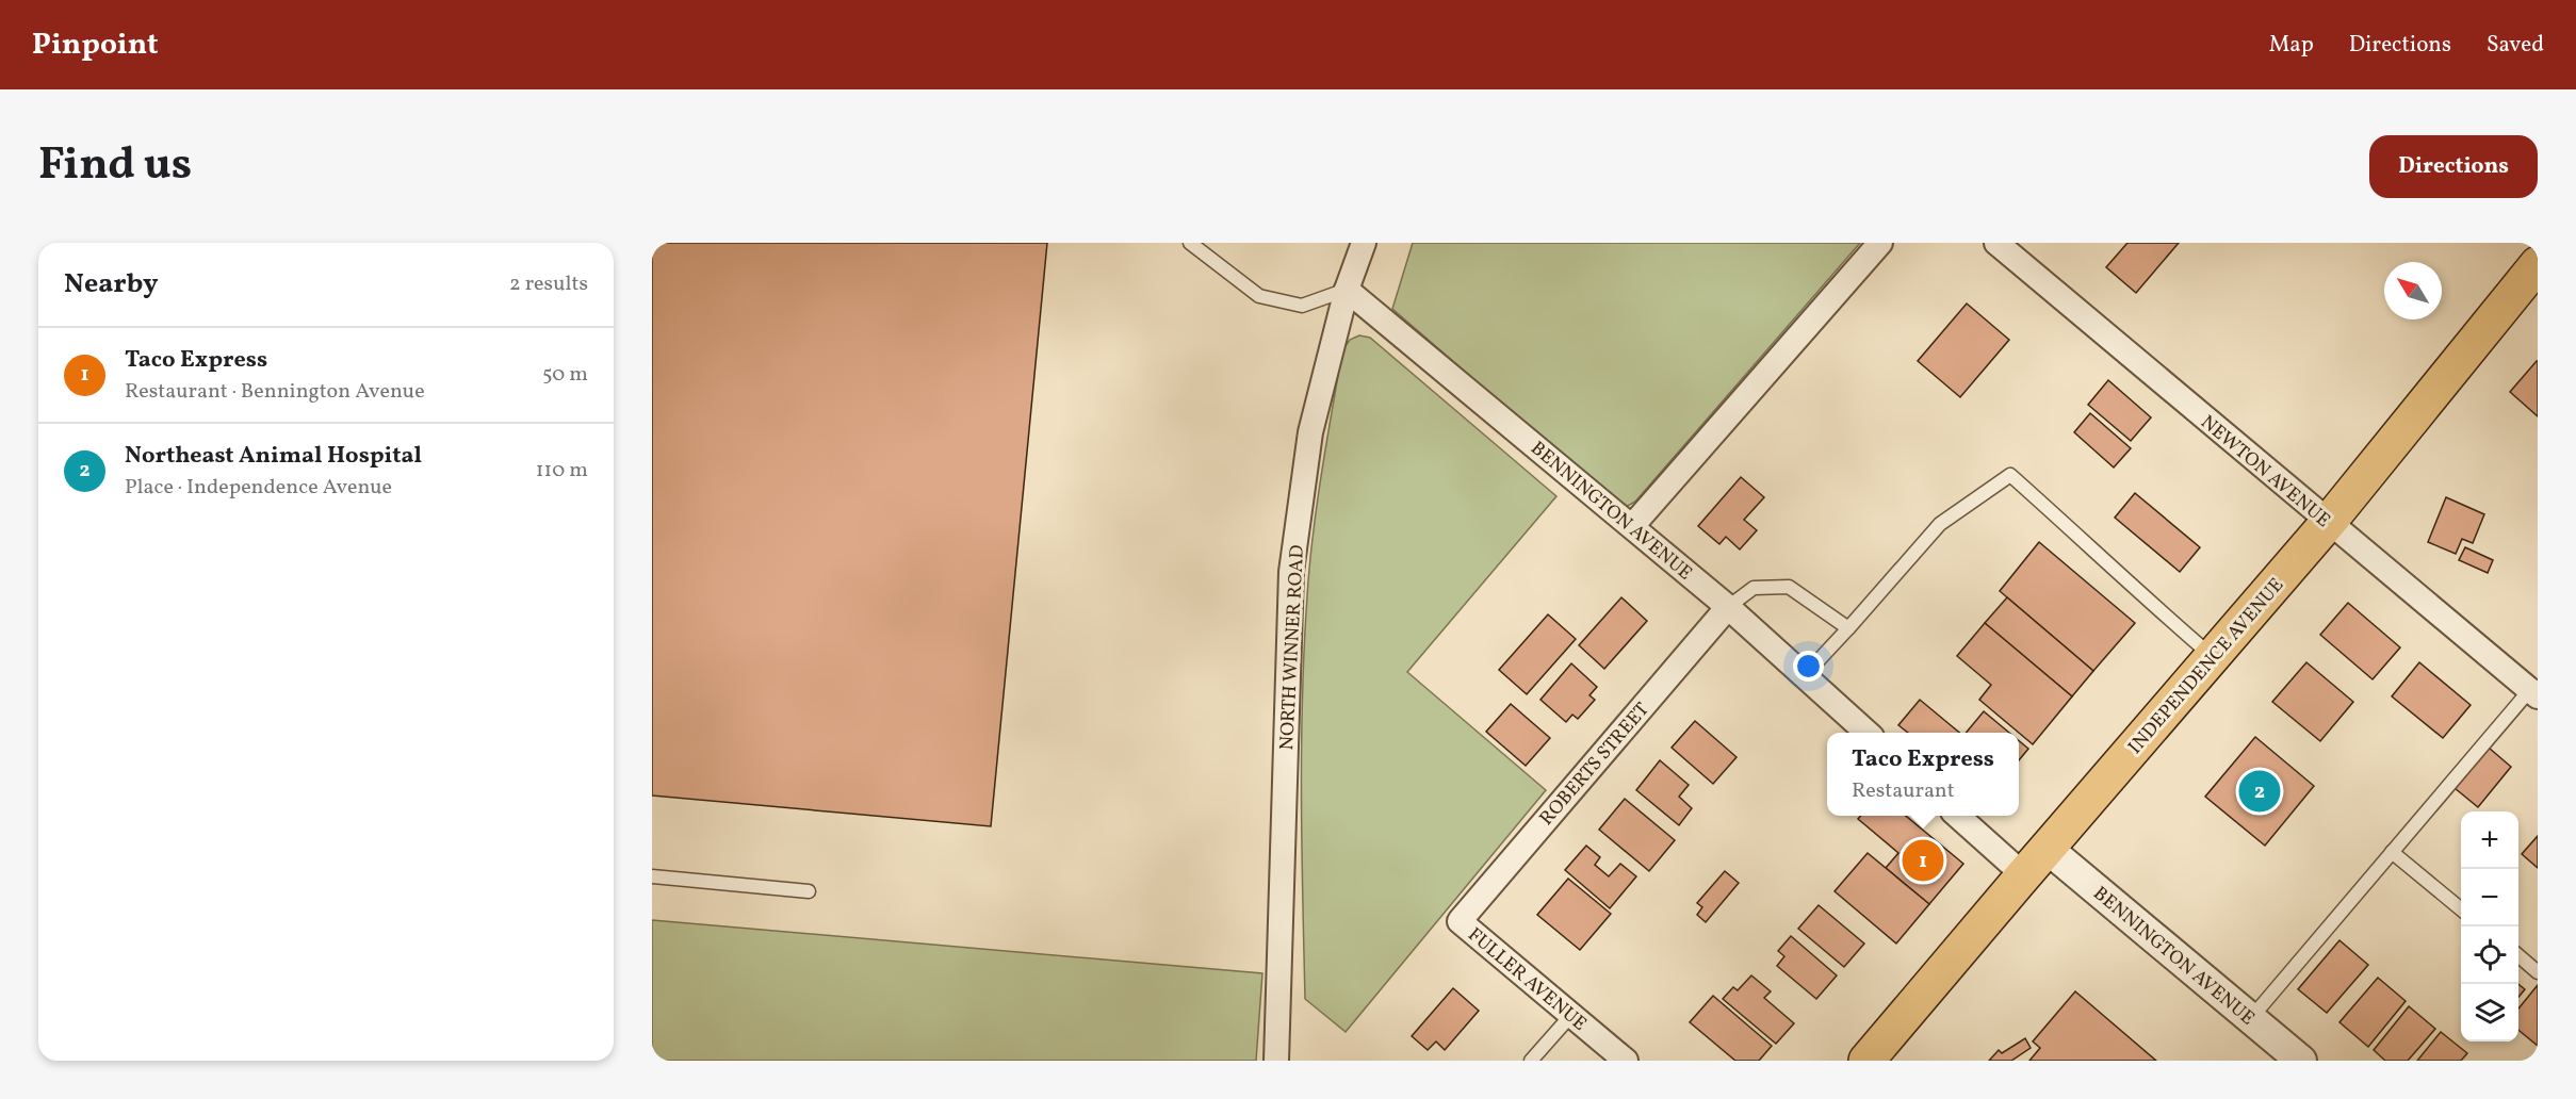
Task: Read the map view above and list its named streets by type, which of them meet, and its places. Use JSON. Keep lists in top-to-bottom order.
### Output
{
  "streets": {
    "main road": ["INDEPENDENCE AVENUE"],
    "street": [
      "NEWTON AVENUE",
      "BENNINGTON AVENUE",
      "NORTH WINNER ROAD",
      "ROBERTS STREET",
      "FULLER AVENUE"
    ]
  },
  "crossings": [
    ["NEWTON AVENUE", "INDEPENDENCE AVENUE"],
    ["BENNINGTON AVENUE", "NORTH WINNER ROAD"],
    ["BENNINGTON AVENUE", "INDEPENDENCE AVENUE"],
    ["BENNINGTON AVENUE", "ROBERTS STREET"],
    ["ROBERTS STREET", "FULLER AVENUE"]
  ],
  "north": "top left",
  "page": {
    "header": "Pinpoint",
    "nav": ["Map", "Directions", "Saved"],
    "title": "Find us",
    "buttons": "Directions",
    "heading": ["Nearby", "2 results"],
    "list": [
      {
        "mark": "1",
        "name": "Taco Express",
        "note": "Restaurant · Bennington Avenue",
        "value": "50 m"
      },
      {
        "mark": "2",
        "name": "Northeast Animal Hospital",
        "note": "Place · Independence Avenue",
        "value": "110 m"
      }
    ],
    "popup": ["Taco Express", "Restaurant"],
    "pins": ["2", "1"],
    "map_buttons": ["+", "−"]
  }
}
